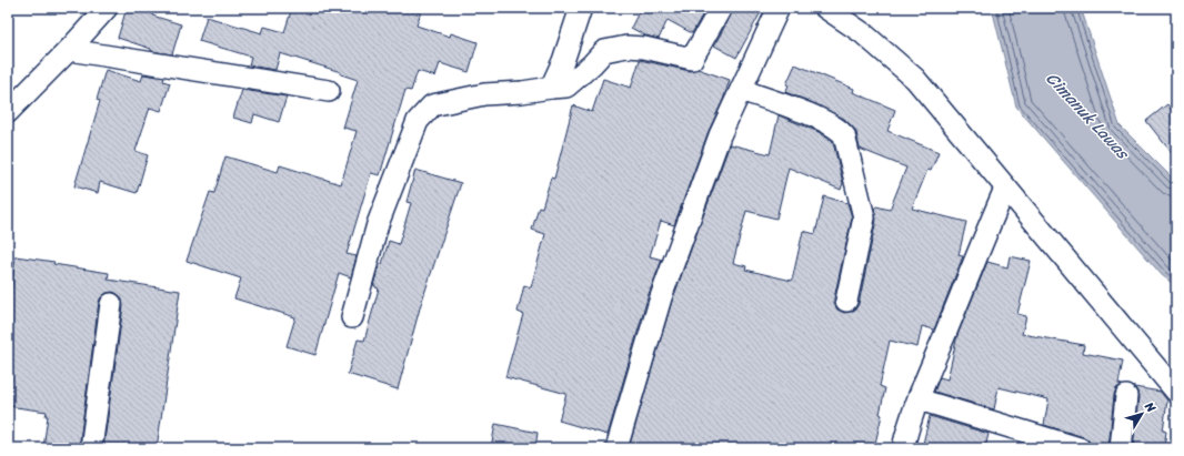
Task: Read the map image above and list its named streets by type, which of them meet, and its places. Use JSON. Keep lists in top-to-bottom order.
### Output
{
  "water": ["Cimanuk Lawas"],
  "north": "top right"
}
